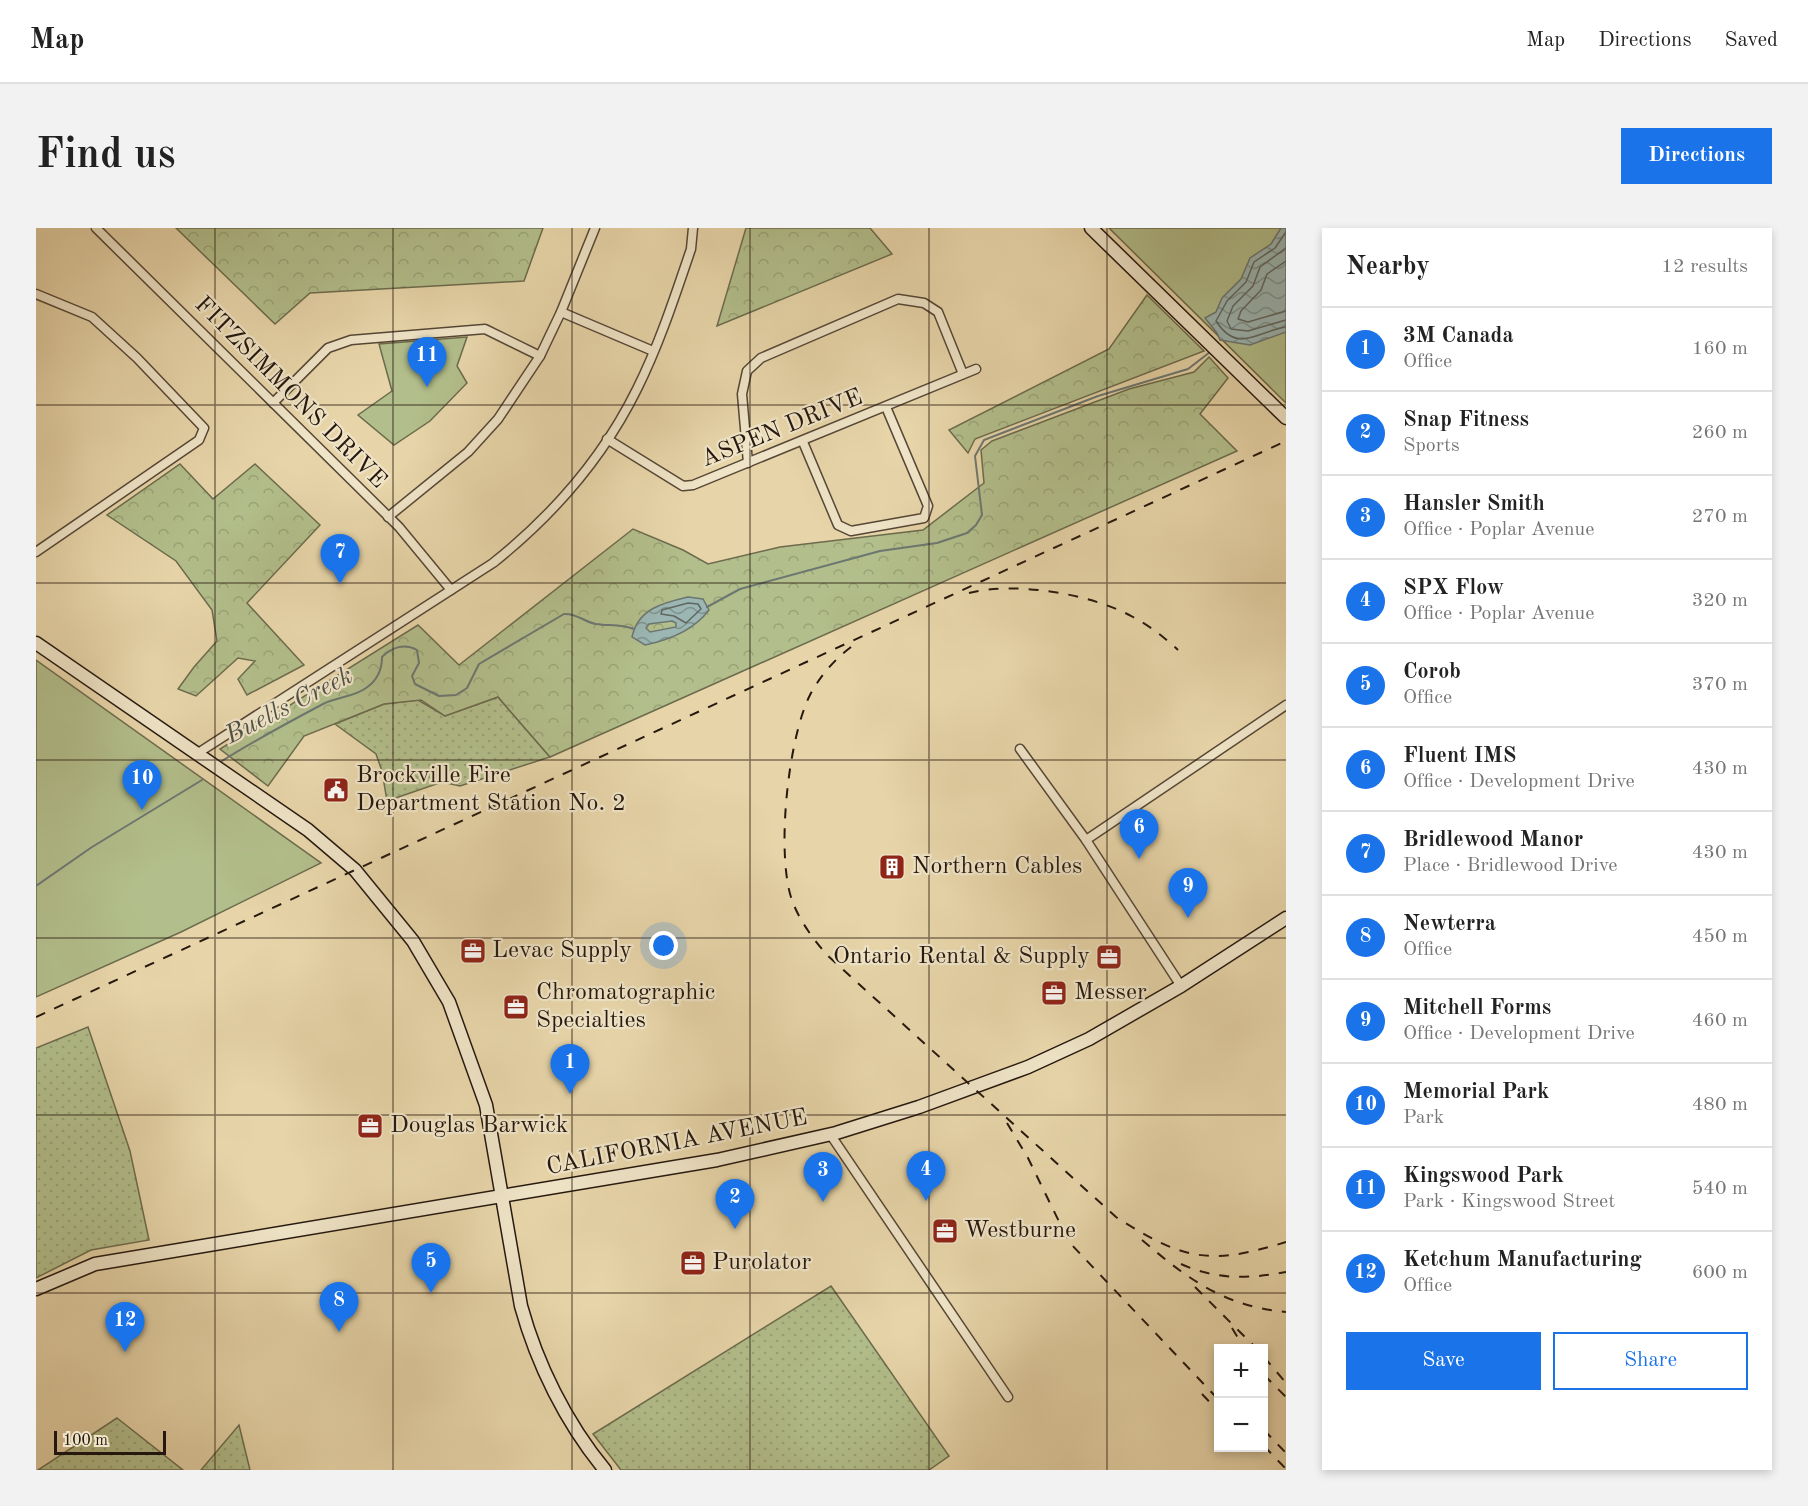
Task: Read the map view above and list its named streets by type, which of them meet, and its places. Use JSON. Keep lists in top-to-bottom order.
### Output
{
  "streets": {
    "street": ["FITZSIMMONS DRIVE", "ASPEN DRIVE", "CALIFORNIA AVENUE"]
  },
  "water": ["Buells Creek"],
  "places": {
    "public building": ["Brockville Fire Department Station No. 2"],
    "building": ["Northern Cables"],
    "office": [
      "Levac Supply",
      "Ontario Rental & Supply",
      "Messer",
      "Chromatographic Specialties",
      "Douglas Barwick",
      "Westburne",
      "Purolator"
    ]
  },
  "scale_bar": "100 m",
  "page": {
    "header": "Map",
    "nav": ["Map", "Directions", "Saved"],
    "buttons": [
      "Directions",
      ["Save", "Share"]
    ],
    "title": "Find us",
    "heading": ["Nearby", "12 results"],
    "list": [
      {
        "mark": "1",
        "name": "3M Canada",
        "note": "Office",
        "value": "160 m"
      },
      {
        "mark": "2",
        "name": "Snap Fitness",
        "note": "Sports",
        "value": "260 m"
      },
      {
        "mark": "3",
        "name": "Hansler Smith",
        "note": "Office · Poplar Avenue",
        "value": "270 m"
      },
      {
        "mark": "4",
        "name": "SPX Flow",
        "note": "Office · Poplar Avenue",
        "value": "320 m"
      },
      {
        "mark": "5",
        "name": "Corob",
        "note": "Office",
        "value": "370 m"
      },
      {
        "mark": "6",
        "name": "Fluent IMS",
        "note": "Office · Development Drive",
        "value": "430 m"
      },
      {
        "mark": "7",
        "name": "Bridlewood Manor",
        "note": "Place · Bridlewood Drive",
        "value": "430 m"
      },
      {
        "mark": "8",
        "name": "Newterra",
        "note": "Office",
        "value": "450 m"
      },
      {
        "mark": "9",
        "name": "Mitchell Forms",
        "note": "Office · Development Drive",
        "value": "460 m"
      },
      {
        "mark": "10",
        "name": "Memorial Park",
        "note": "Park",
        "value": "480 m"
      },
      {
        "mark": "11",
        "name": "Kingswood Park",
        "note": "Park · Kingswood Street",
        "value": "540 m"
      },
      {
        "mark": "12",
        "name": "Ketchum Manufacturing",
        "note": "Office",
        "value": "600 m"
      }
    ],
    "pins": [
      "11",
      "7",
      "10",
      "6",
      "9",
      "1",
      "4",
      "3",
      "2",
      "5",
      "8",
      "12"
    ],
    "map_buttons": ["+", "−"],
    "scale": "100 m"
  }
}
